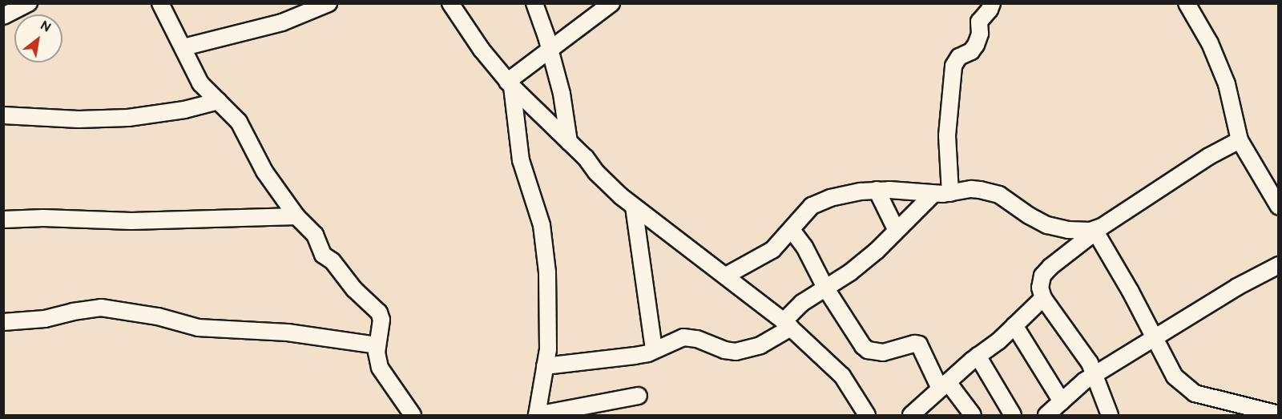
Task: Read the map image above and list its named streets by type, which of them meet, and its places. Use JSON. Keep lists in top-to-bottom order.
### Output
{
  "north": "top right"
}
